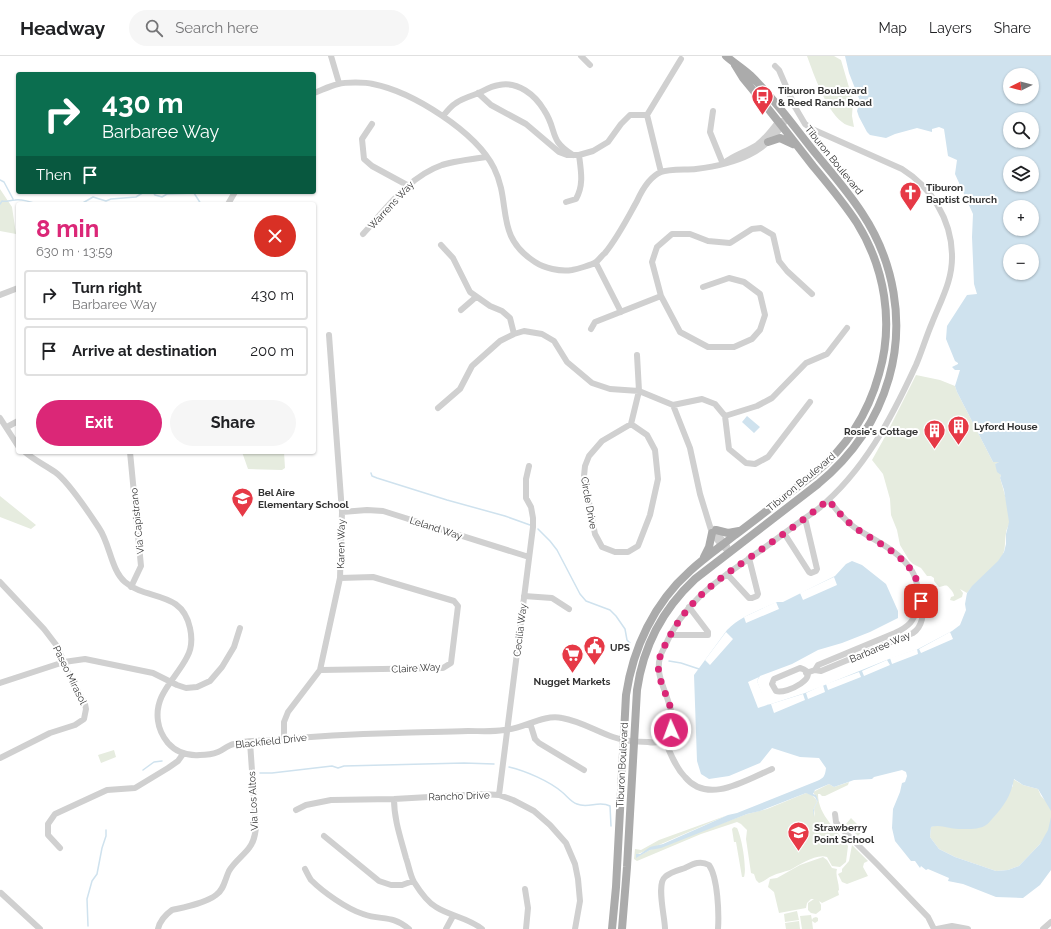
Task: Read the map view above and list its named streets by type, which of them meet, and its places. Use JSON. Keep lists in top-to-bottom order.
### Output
{
  "streets": {
    "main road": ["Tiburon Boulevard"],
    "street": [
      "Warrens Way",
      "Circle Drive",
      "Via Capistrano",
      "Leland Way",
      "Karen Way",
      "Cecilia Way",
      "Barbaree Way",
      "Claire Way",
      "Paseo Mirasol",
      "Blackfield Drive",
      "Rancho Drive",
      "Via Los Altos"
    ]
  },
  "crossings": [
    ["Tiburon Boulevard", "Blackfield Drive"],
    ["Leland Way", "Karen Way"],
    ["Leland Way", "Cecilia Way"],
    ["Karen Way", "Claire Way"],
    ["Karen Way", "Blackfield Drive"],
    ["Cecilia Way", "Blackfield Drive"],
    ["Cecilia Way", "Rancho Drive"],
    ["Blackfield Drive", "Via Los Altos"]
  ],
  "places": {
    "bus stop": ["Tiburon Boulevard & Reed Ranch Road"],
    "church": ["Tiburon Baptist Church"],
    "building": ["Lyford House", "Rosie's Cottage"],
    "school or university": ["Bel Aire Elementary School", "Strawberry Point School"],
    "public building": ["UPS"],
    "supermarket": ["Nugget Markets"]
  },
  "north": "left",
  "page": {
    "header": "Headway",
    "search": "Search here",
    "nav": ["Map", "Layers", "Share"],
    "map_buttons": ["+", "−"],
    "turn": ["430 m", "Barbaree Way"],
    "then": "Then",
    "heading": ["8 min", "630 m · 13:59"],
    "list": [
      {
        "name": "Turn right",
        "note": "Barbaree Way",
        "value": "430 m"
      },
      {
        "name": "Arrive at destination",
        "value": "200 m"
      }
    ],
    "buttons": ["Exit", "Share"]
  }
}
